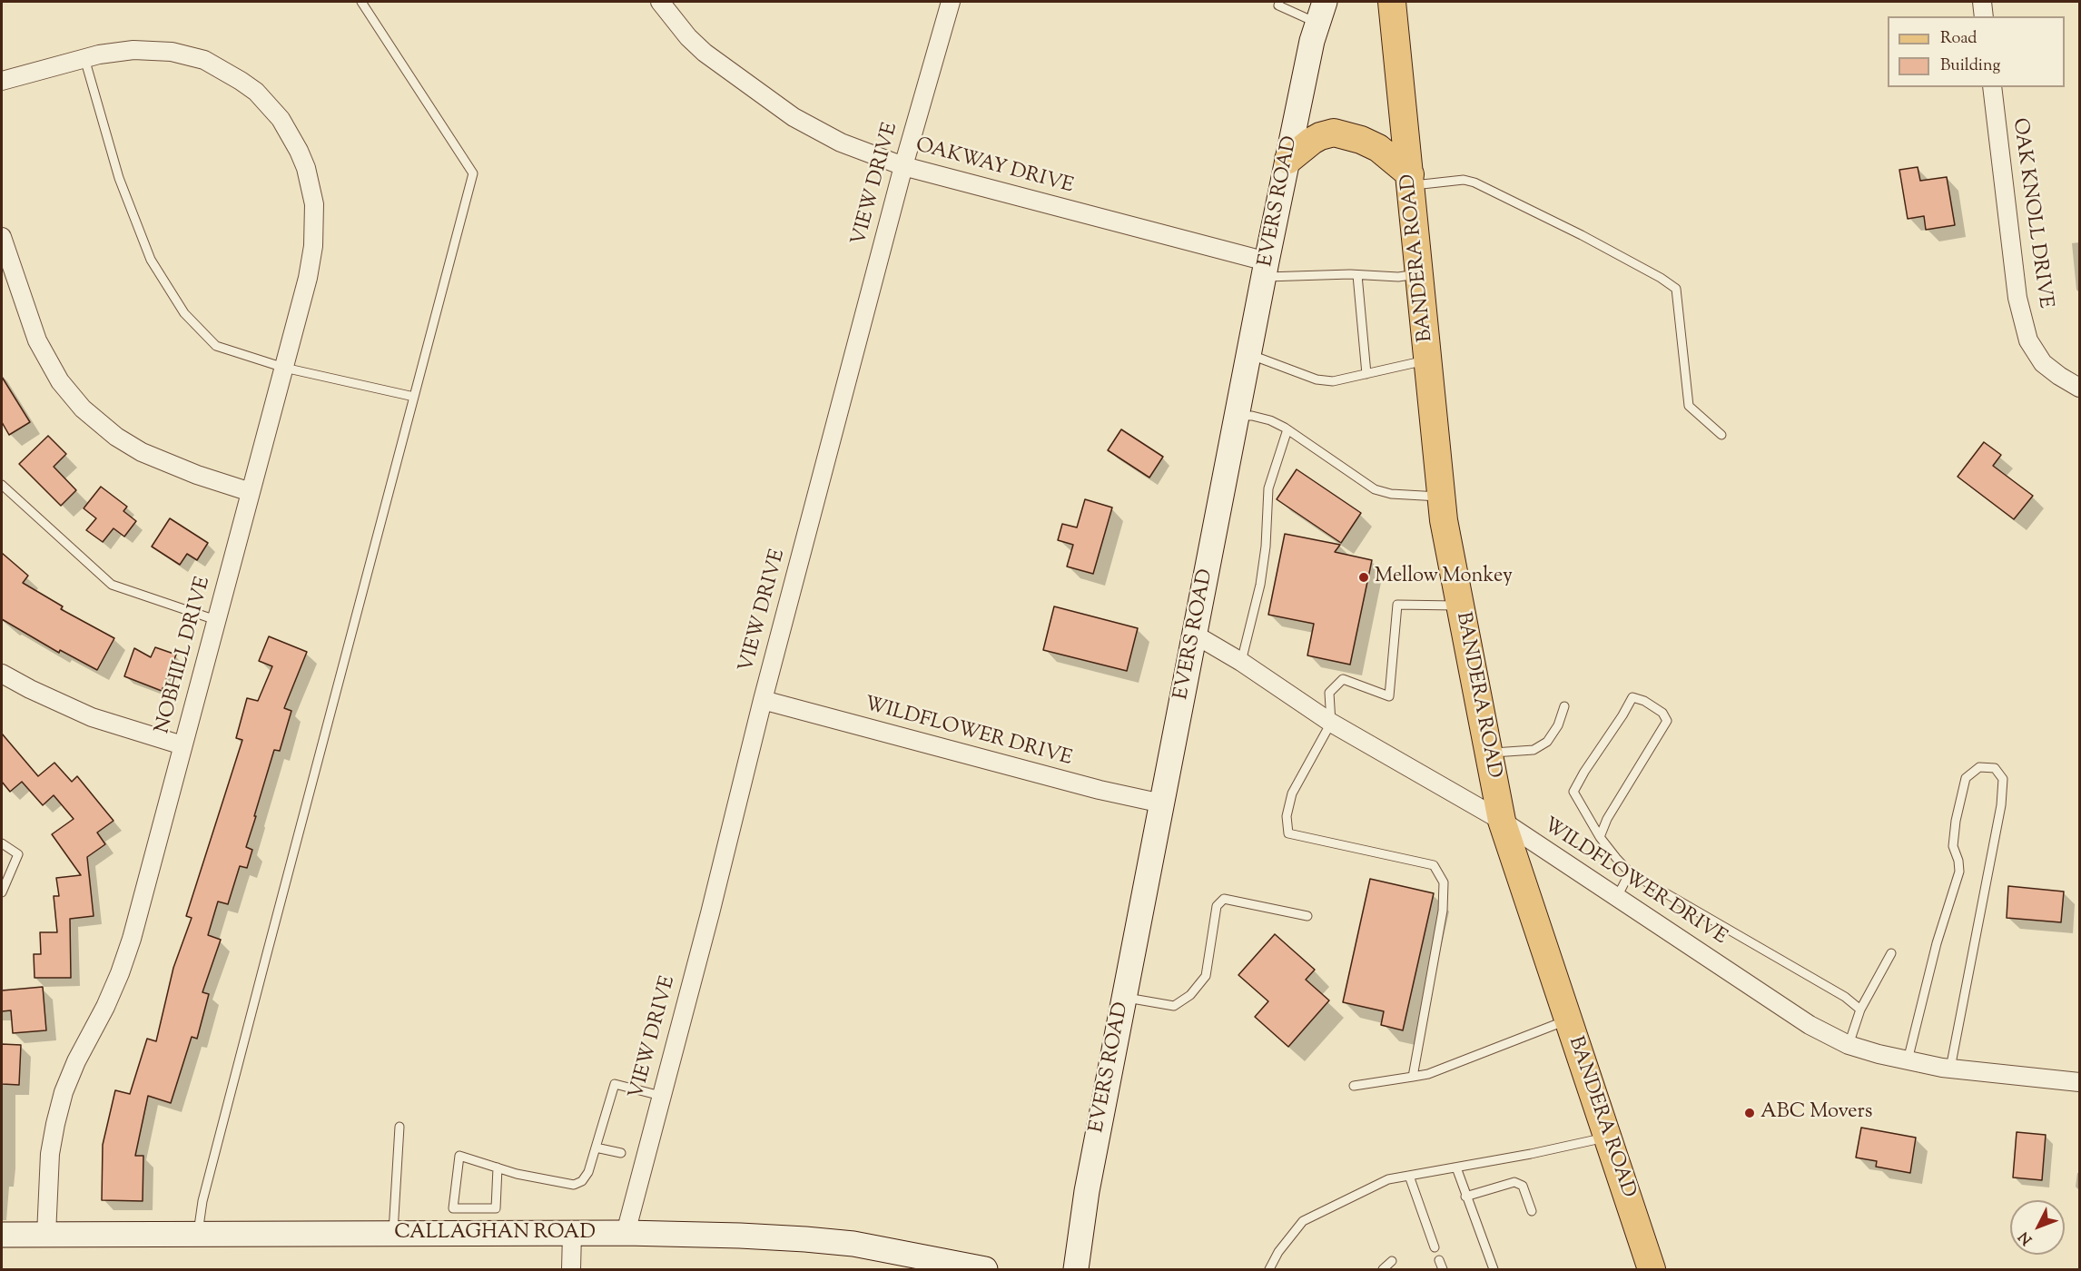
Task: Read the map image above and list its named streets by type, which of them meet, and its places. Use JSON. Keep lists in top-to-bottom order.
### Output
{
  "streets": {
    "main road": ["EVERS ROAD", "BANDERA ROAD", "CALLAGHAN ROAD"],
    "street": [
      "OAKWAY DRIVE",
      "VIEW DRIVE",
      "OAK KNOLL DRIVE",
      "NOBHILL DRIVE",
      "WILDFLOWER DRIVE"
    ]
  },
  "crossings": [
    ["OAKWAY DRIVE", "VIEW DRIVE"],
    ["OAKWAY DRIVE", "EVERS ROAD"],
    ["VIEW DRIVE", "WILDFLOWER DRIVE"],
    ["VIEW DRIVE", "CALLAGHAN ROAD"],
    ["EVERS ROAD", "WILDFLOWER DRIVE"],
    ["BANDERA ROAD", "WILDFLOWER DRIVE"],
    ["NOBHILL DRIVE", "CALLAGHAN ROAD"]
  ],
  "places": ["Mellow Monkey", "ABC Movers"],
  "legend": ["Road", "Building"],
  "north": "bottom left"
}
